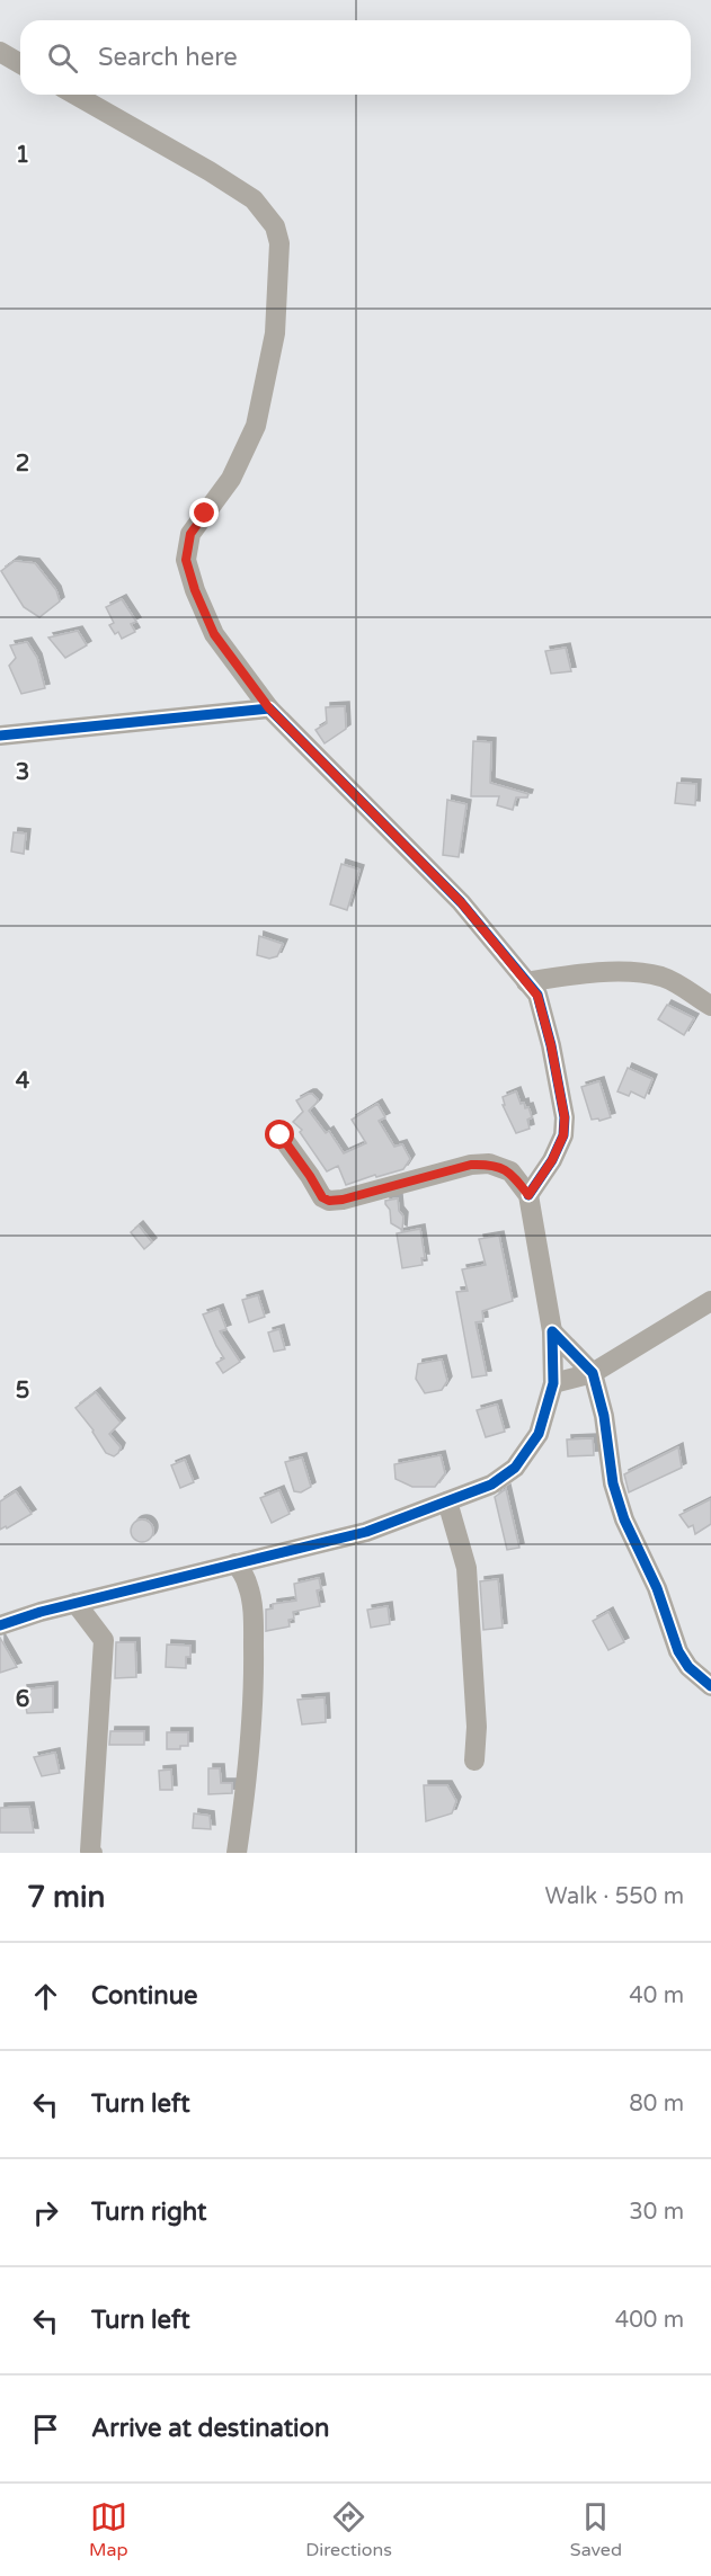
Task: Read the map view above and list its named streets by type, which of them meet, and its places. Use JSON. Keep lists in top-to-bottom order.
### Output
{
  "page": {
    "search": "Search here",
    "heading": ["7 min", "Walk · 550 m"],
    "list": [
      ["Continue", "40 m"],
      ["Turn left", "80 m"],
      ["Turn right", "30 m"],
      ["Turn left", "400 m"],
      "Arrive at destination"
    ],
    "nav": ["Map", "Directions", "Saved"]
  },
  "grid": {
    "rows": [
      "1",
      "2",
      "3",
      "4",
      "5",
      "6"
    ]
  }
}
